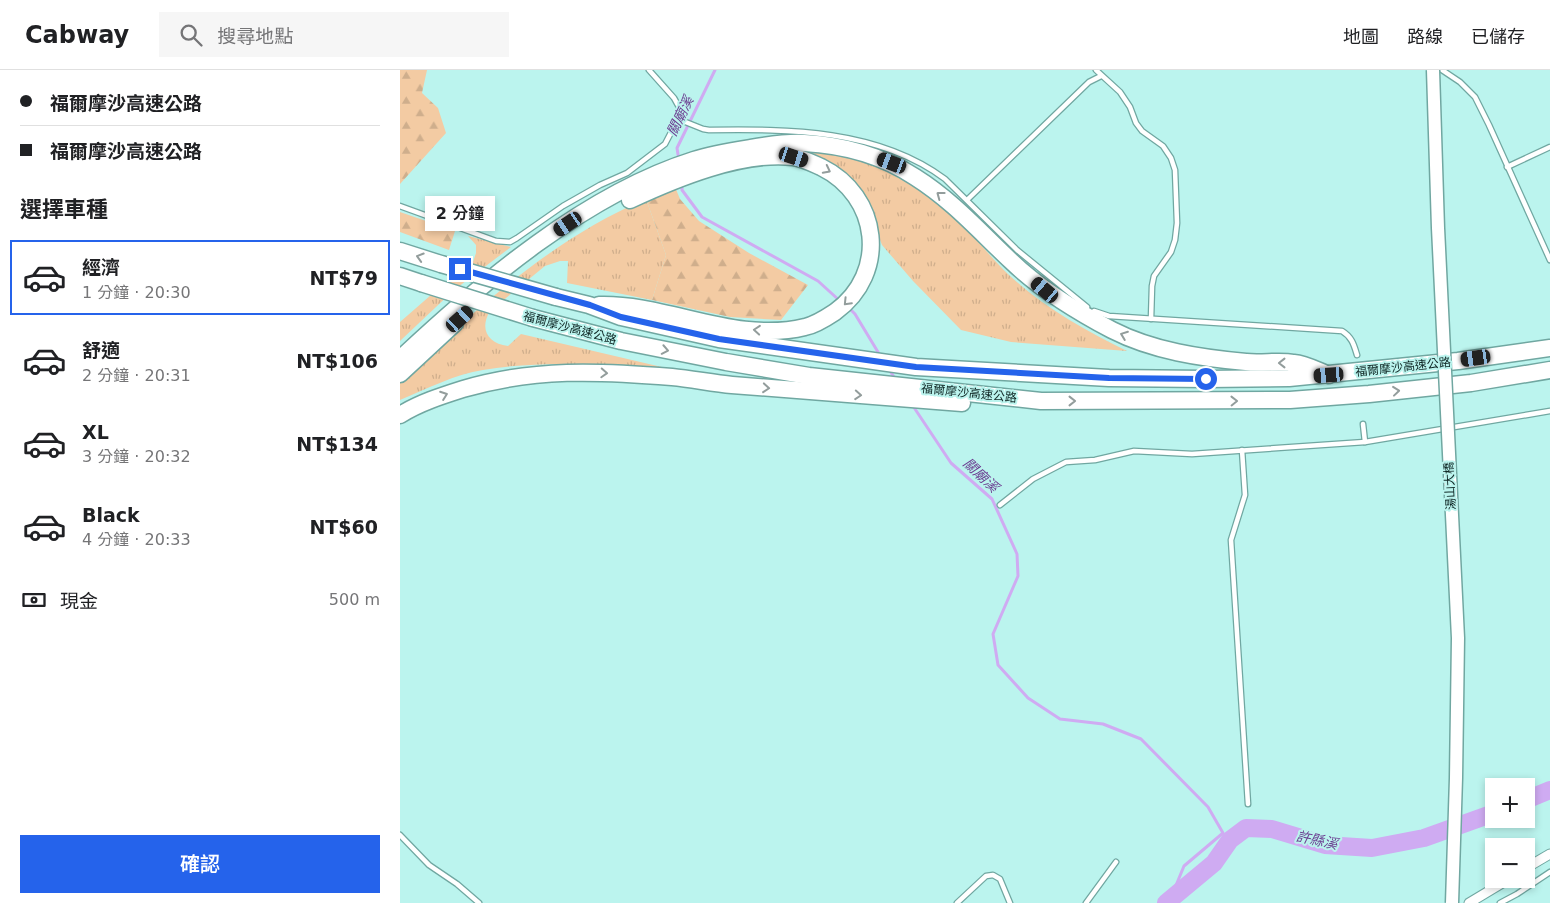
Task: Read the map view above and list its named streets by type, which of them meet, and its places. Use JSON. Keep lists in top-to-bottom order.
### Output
{
  "streets": {
    "highway": ["福爾摩沙高速公路"],
    "street": ["湯山大橋"]
  },
  "water": ["關廟溪", "許縣溪"],
  "page": {
    "header": "Cabway",
    "search": "搜尋地點",
    "nav": ["地圖", "路線", "已儲存"],
    "banner": ["福爾摩沙高速公路", "福爾摩沙高速公路"],
    "heading": "選擇車種",
    "bubble": "2 分鐘",
    "list": [
      {
        "name": "經濟",
        "note": "1 分鐘 · 20:30",
        "value": "NT$79"
      },
      {
        "name": "舒適",
        "note": "2 分鐘 · 20:31",
        "value": "NT$106"
      },
      {
        "name": "XL",
        "note": "3 分鐘 · 20:32",
        "value": "NT$134"
      },
      {
        "name": "Black",
        "note": "4 分鐘 · 20:33",
        "value": "NT$60"
      }
    ],
    "pay": ["現金", "500 m"],
    "map_buttons": ["+", "−"],
    "buttons": "確認"
  }
}
